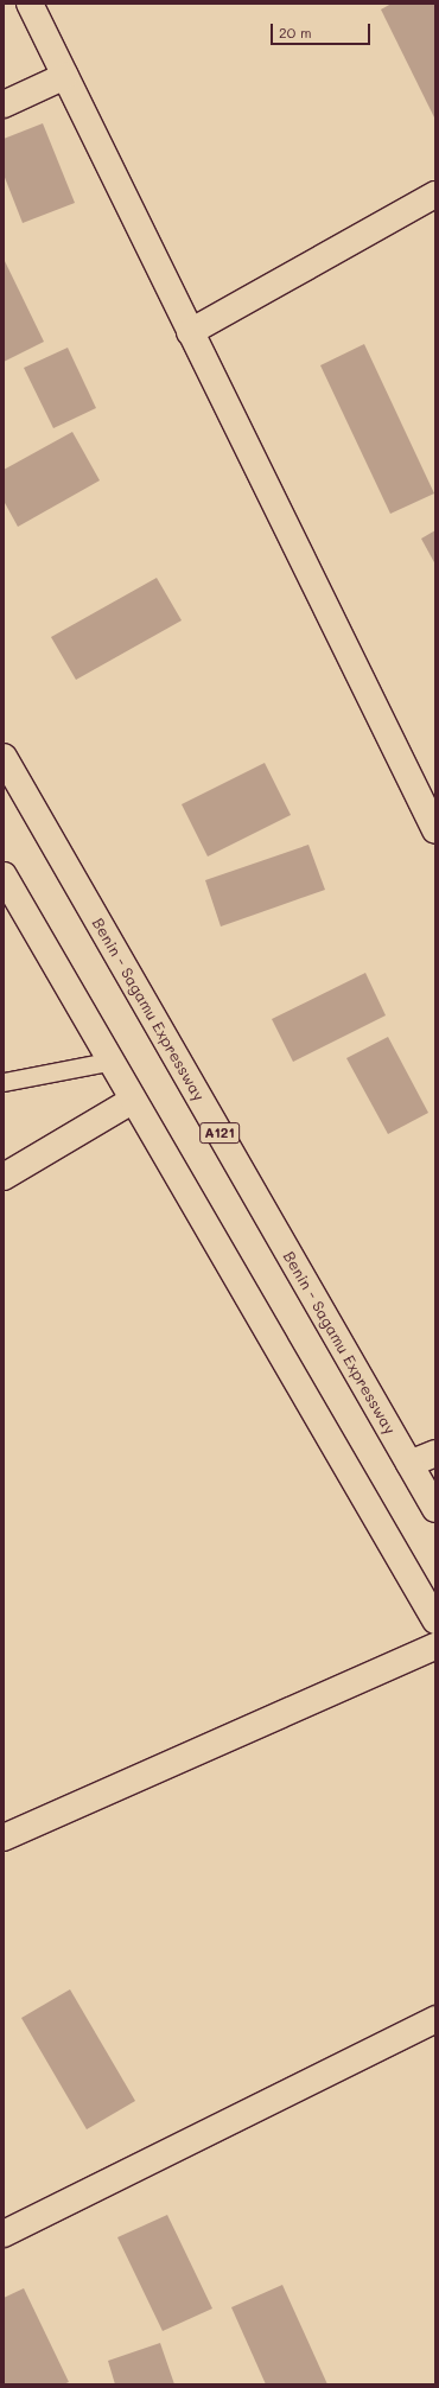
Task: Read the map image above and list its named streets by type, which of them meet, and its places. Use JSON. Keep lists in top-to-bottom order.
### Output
{
  "streets": {
    "main road": ["Benin - Sagamu Expressway", "A121"]
  },
  "scale_bar": "20 m"
}
